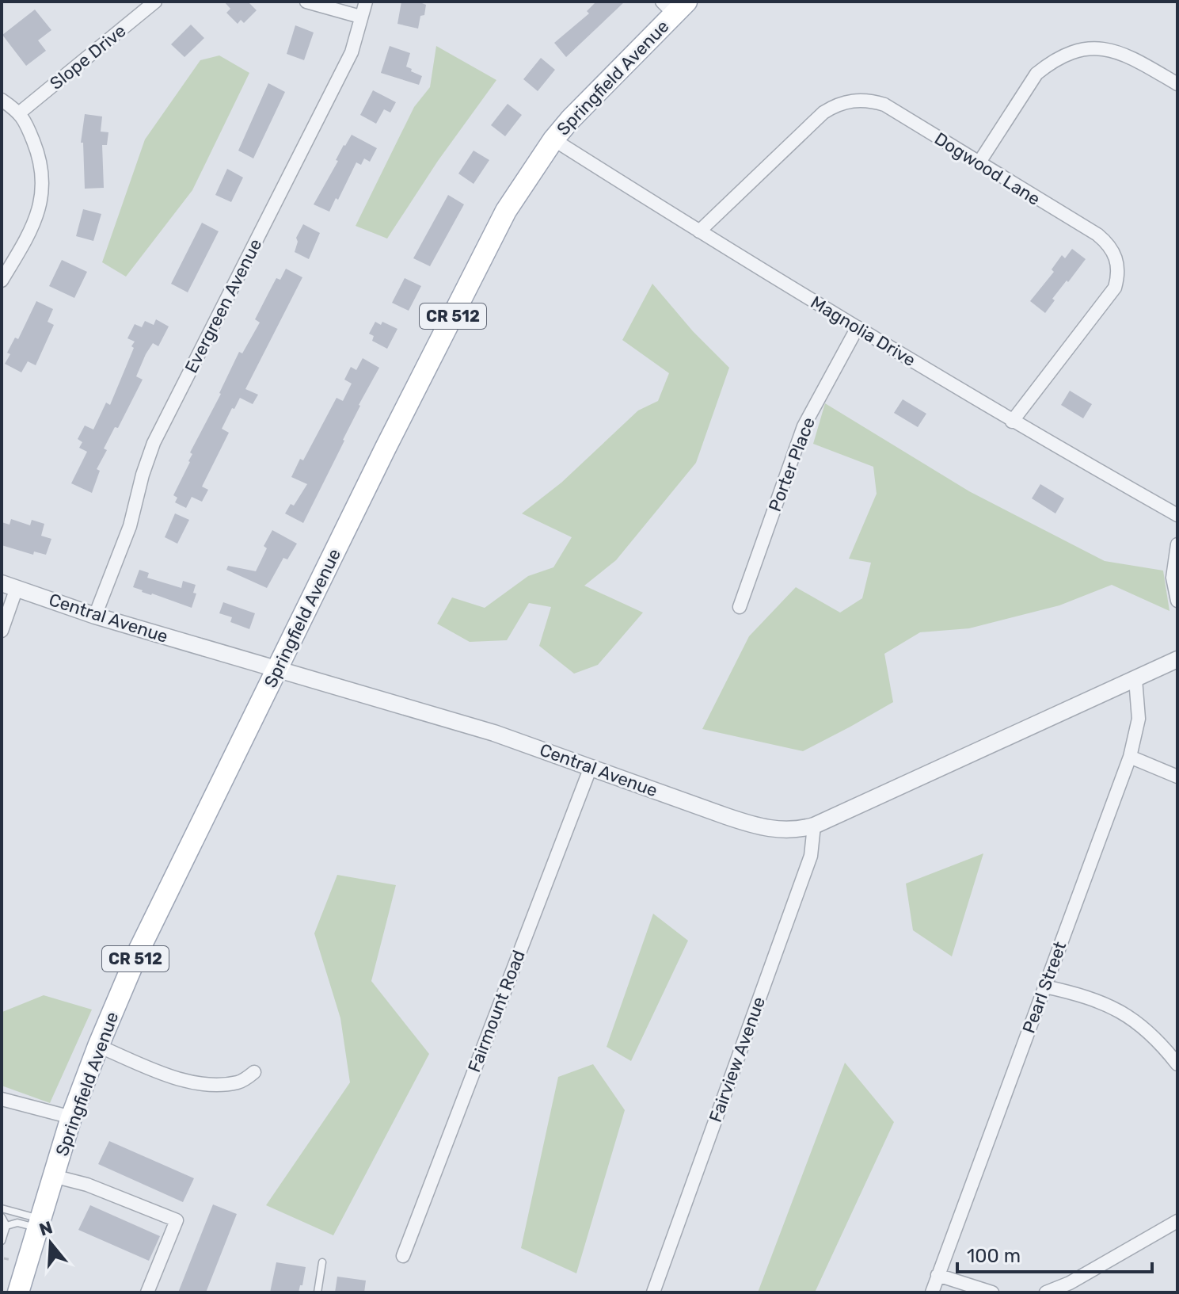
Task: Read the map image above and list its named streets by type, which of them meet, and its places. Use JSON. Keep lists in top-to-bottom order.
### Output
{
  "streets": {
    "main road": ["Springfield Avenue", "CR 512"],
    "street": [
      "Slope Drive",
      "Dogwood Lane",
      "Evergreen Avenue",
      "Magnolia Drive",
      "Porter Place",
      "Central Avenue",
      "Pearl Street",
      "Fairmount Road",
      "Fairview Avenue"
    ]
  },
  "crossings": [
    ["Springfield Avenue", "Magnolia Drive"],
    ["Springfield Avenue", "Central Avenue"],
    ["Dogwood Lane", "Magnolia Drive"],
    ["Evergreen Avenue", "Central Avenue"],
    ["Magnolia Drive", "Porter Place"],
    ["Central Avenue", "Pearl Street"],
    ["Central Avenue", "Fairmount Road"],
    ["Central Avenue", "Fairview Avenue"]
  ],
  "scale_bar": "100 m",
  "north": "top"
}
